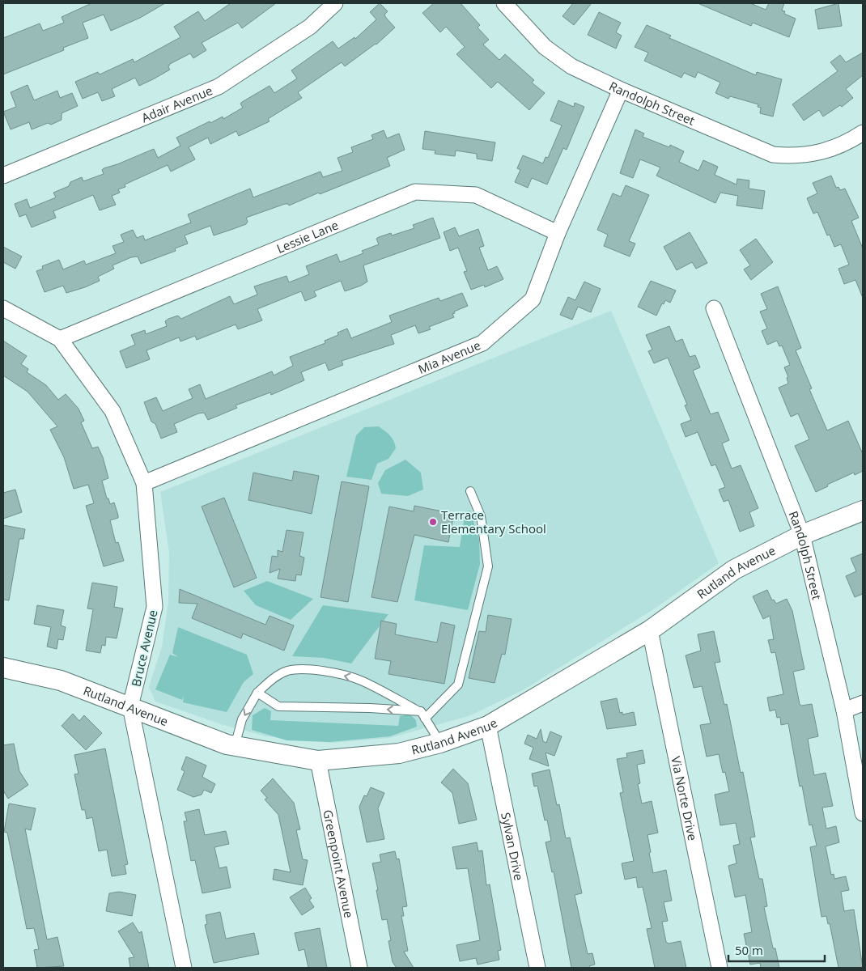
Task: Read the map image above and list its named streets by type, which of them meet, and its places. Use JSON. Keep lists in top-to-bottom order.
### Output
{
  "streets": {
    "street": [
      "Randolph Street",
      "Adair Avenue",
      "Lessie Lane",
      "Mia Avenue",
      "Rutland Avenue",
      "Bruce Avenue",
      "Via Norte Drive",
      "Sylvan Drive",
      "Greenpoint Avenue"
    ]
  },
  "crossings": [
    ["Randolph Street", "Mia Avenue"],
    ["Randolph Street", "Rutland Avenue"],
    ["Lessie Lane", "Mia Avenue"],
    ["Lessie Lane", "Bruce Avenue"],
    ["Mia Avenue", "Bruce Avenue"],
    ["Rutland Avenue", "Bruce Avenue"],
    ["Rutland Avenue", "Via Norte Drive"],
    ["Rutland Avenue", "Sylvan Drive"],
    ["Rutland Avenue", "Greenpoint Avenue"]
  ],
  "places": ["Terrace Elementary School"],
  "scale_bar": "50 m"
}
